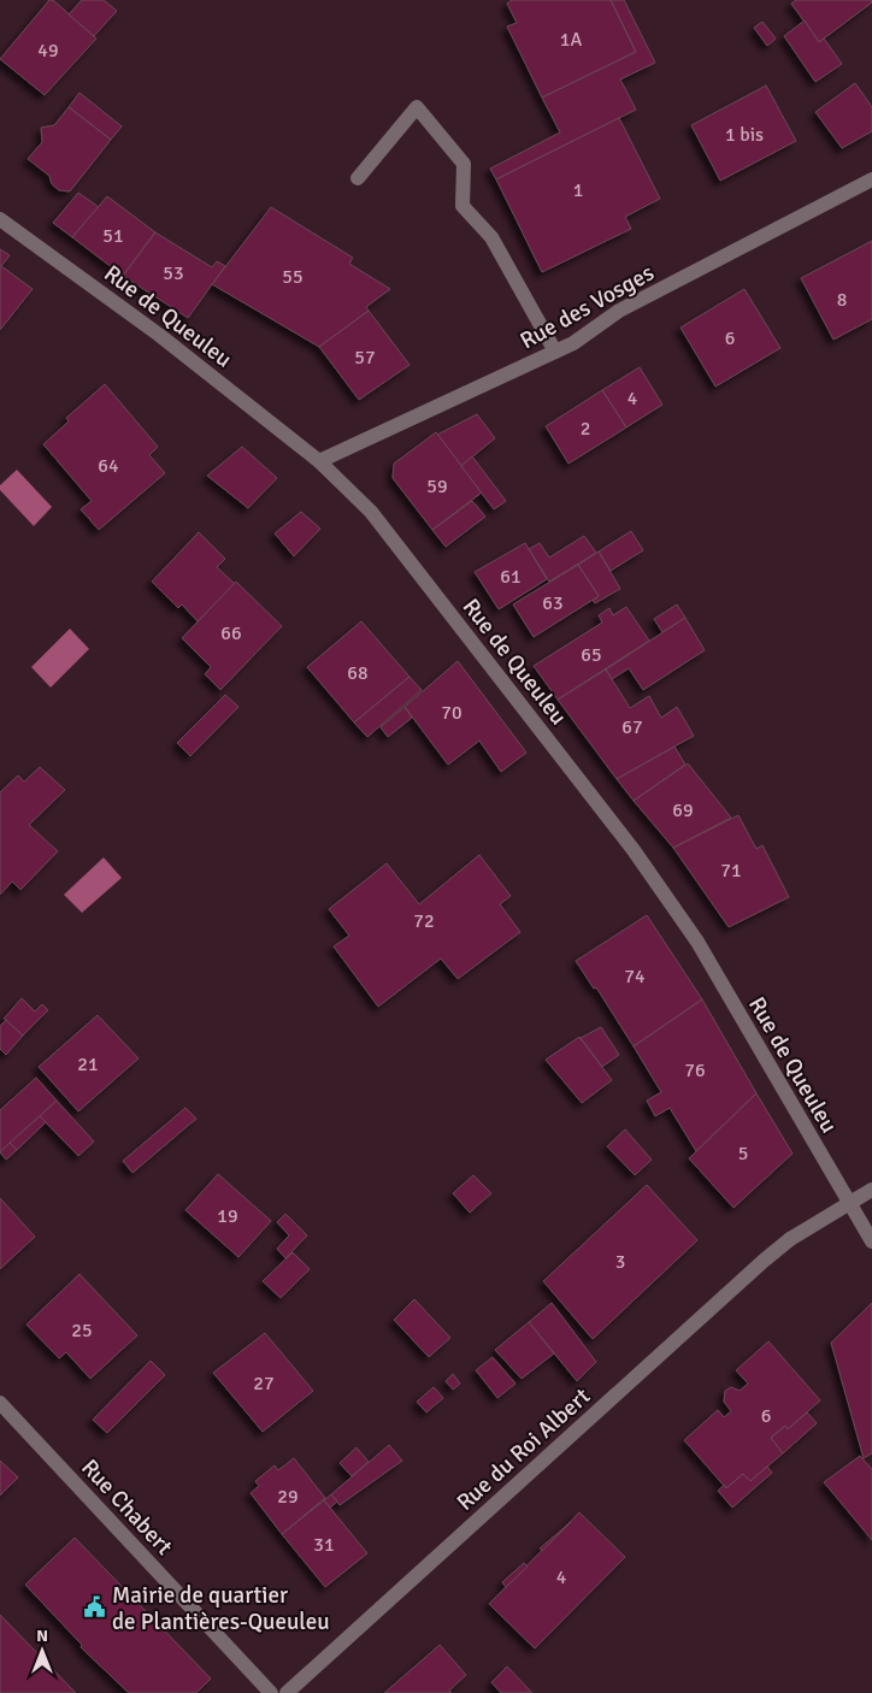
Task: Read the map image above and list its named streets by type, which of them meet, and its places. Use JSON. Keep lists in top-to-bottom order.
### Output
{
  "streets": {
    "street": [
      "Rue des Vosges",
      "Rue de Queuleu",
      "Rue du Roi Albert",
      "Rue Chabert"
    ]
  },
  "crossings": [
    ["Rue des Vosges", "Rue de Queuleu"]
  ],
  "places": {
    "public building": ["Mairie de quartier de Plantières-Queuleu"]
  },
  "house_numbers": [
    "1A",
    "49",
    "1 bis",
    "1",
    "51",
    "53",
    "55",
    "8",
    "6",
    "57",
    "4",
    "2",
    "64",
    "59",
    "61",
    "63",
    "66",
    "65",
    "68",
    "70",
    "67",
    "69",
    "71",
    "72",
    "74",
    "21",
    "76",
    "5",
    "19",
    "3",
    "25",
    "27",
    "6",
    "29",
    "31",
    "4"
  ],
  "north": "top"
}
